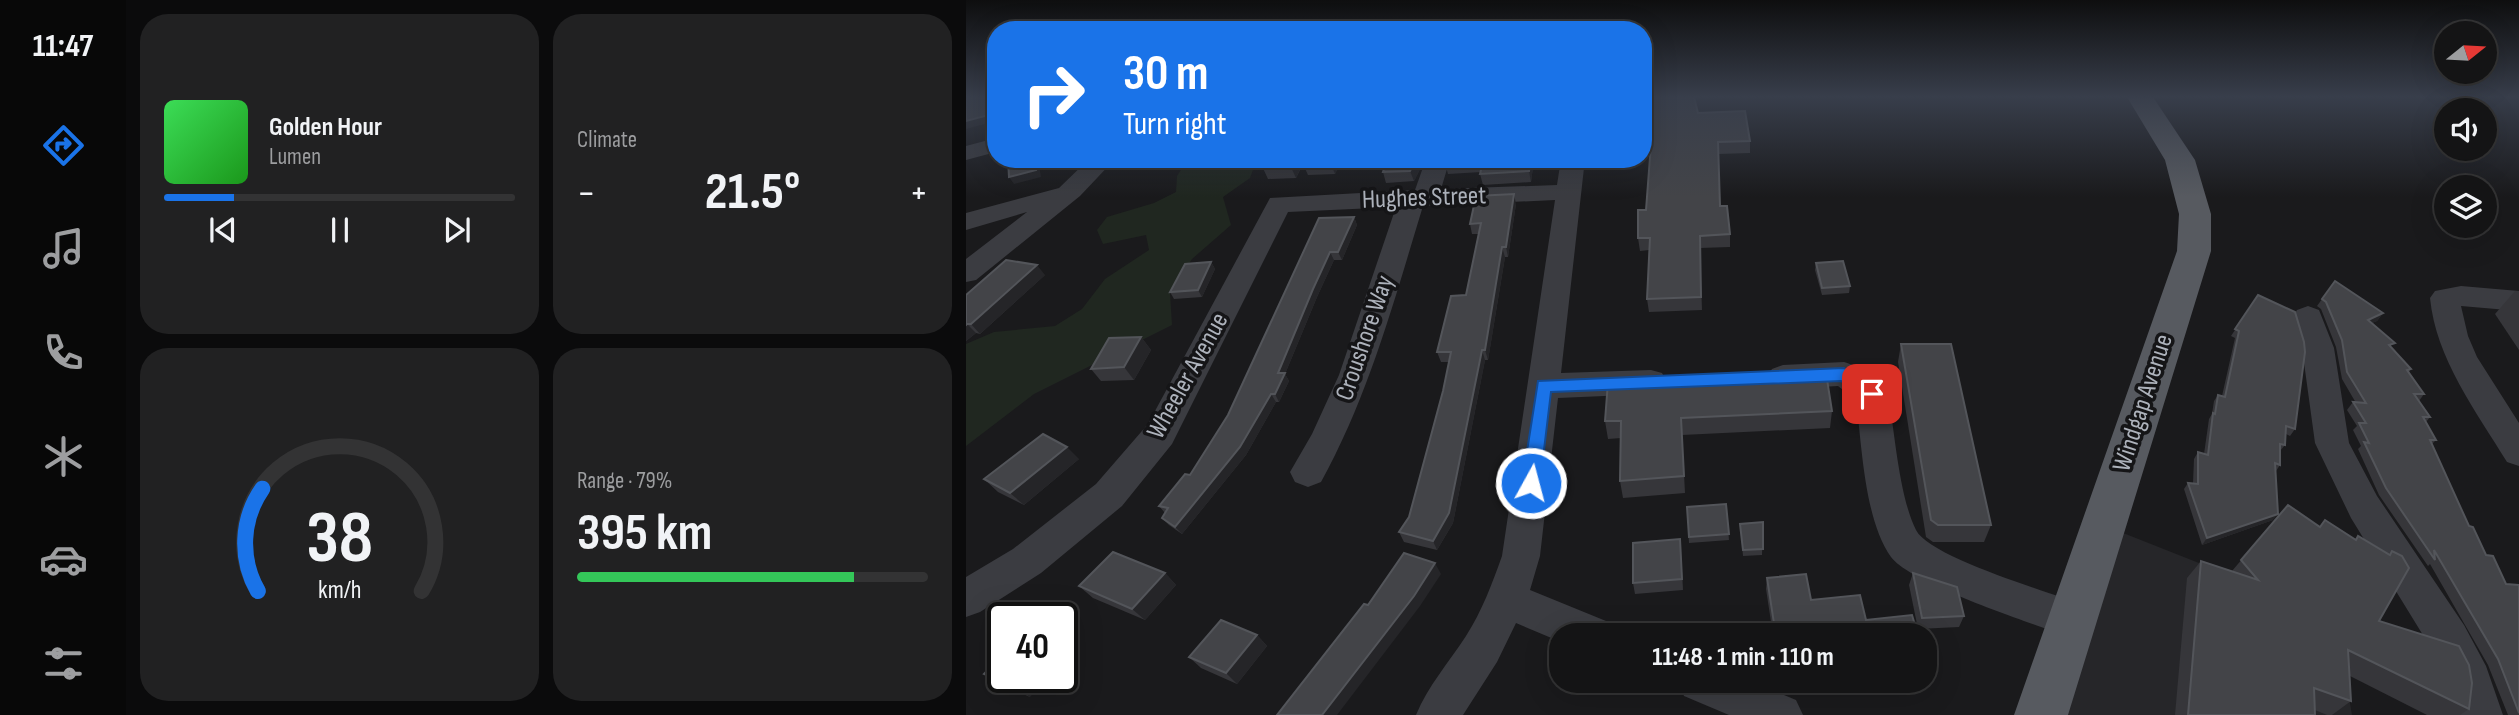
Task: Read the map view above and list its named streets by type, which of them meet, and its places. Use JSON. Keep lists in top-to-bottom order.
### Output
{
  "streets": {
    "main road": ["Windgap Avenue"],
    "street": ["Hughes Street", "Croushore Way", "Wheeler Avenue"]
  },
  "crossings": [
    ["Hughes Street", "Croushore Way"],
    ["Hughes Street", "Wheeler Avenue"]
  ],
  "north": "right",
  "page": {
    "tabs": "11:47",
    "tile": [
      "Climate",
      ["Range · 79%", "395 km"]
    ],
    "turn": ["30 m", "Turn right"],
    "song": ["Golden Hour", "Lumen"],
    "heat": ["−", "21.5°", "+"],
    "limit": "40",
    "trip": "11:48 · 1 min · 110 m",
    "gauge": ["38", "km/h"]
  }
}
